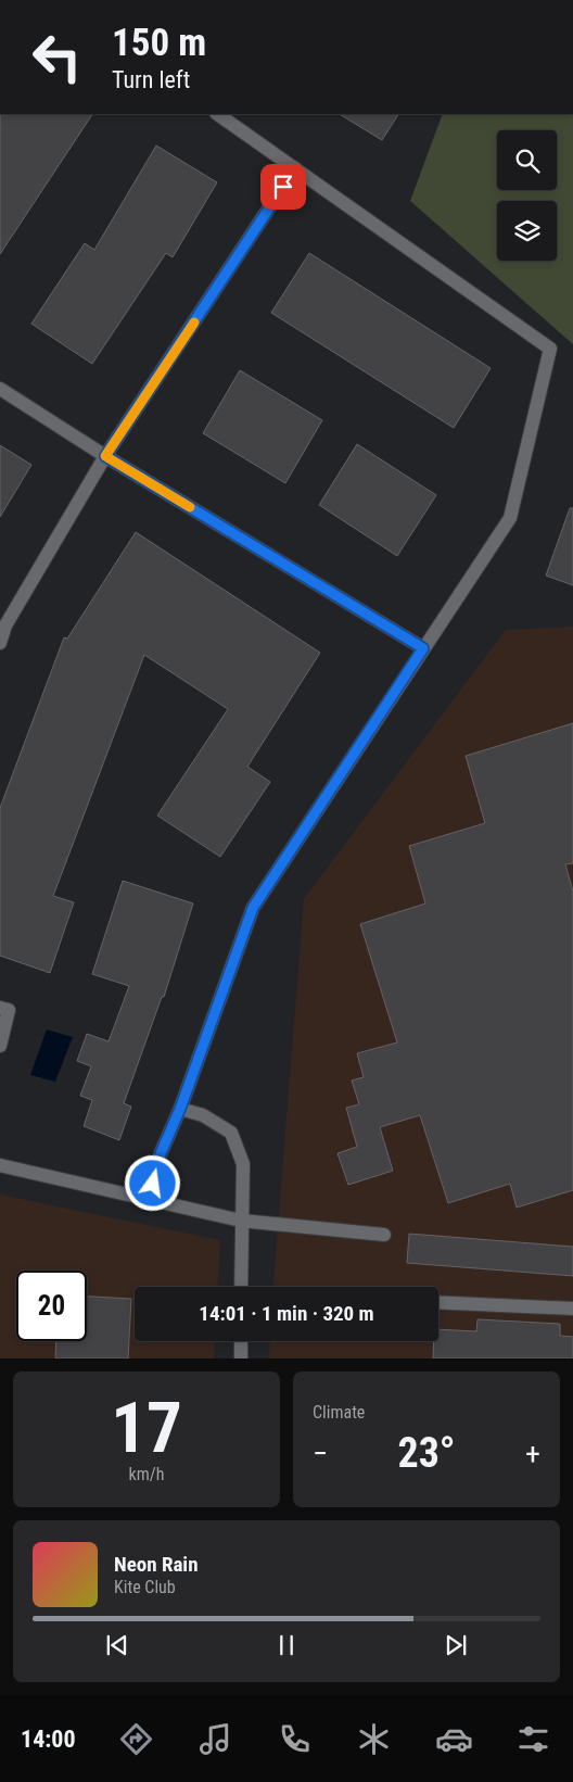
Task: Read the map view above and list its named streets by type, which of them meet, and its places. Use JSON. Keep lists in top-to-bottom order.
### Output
{
  "page": {
    "turn": ["150 m", "Turn left"],
    "limit": "20",
    "trip": "14:01 · 1 min · 320 m",
    "tile": [
      ["17", "km/h"],
      "Climate"
    ],
    "heat": ["−", "23°", "+"],
    "song": ["Neon Rain", "Kite Club"],
    "tabs": "14:00"
  }
}
